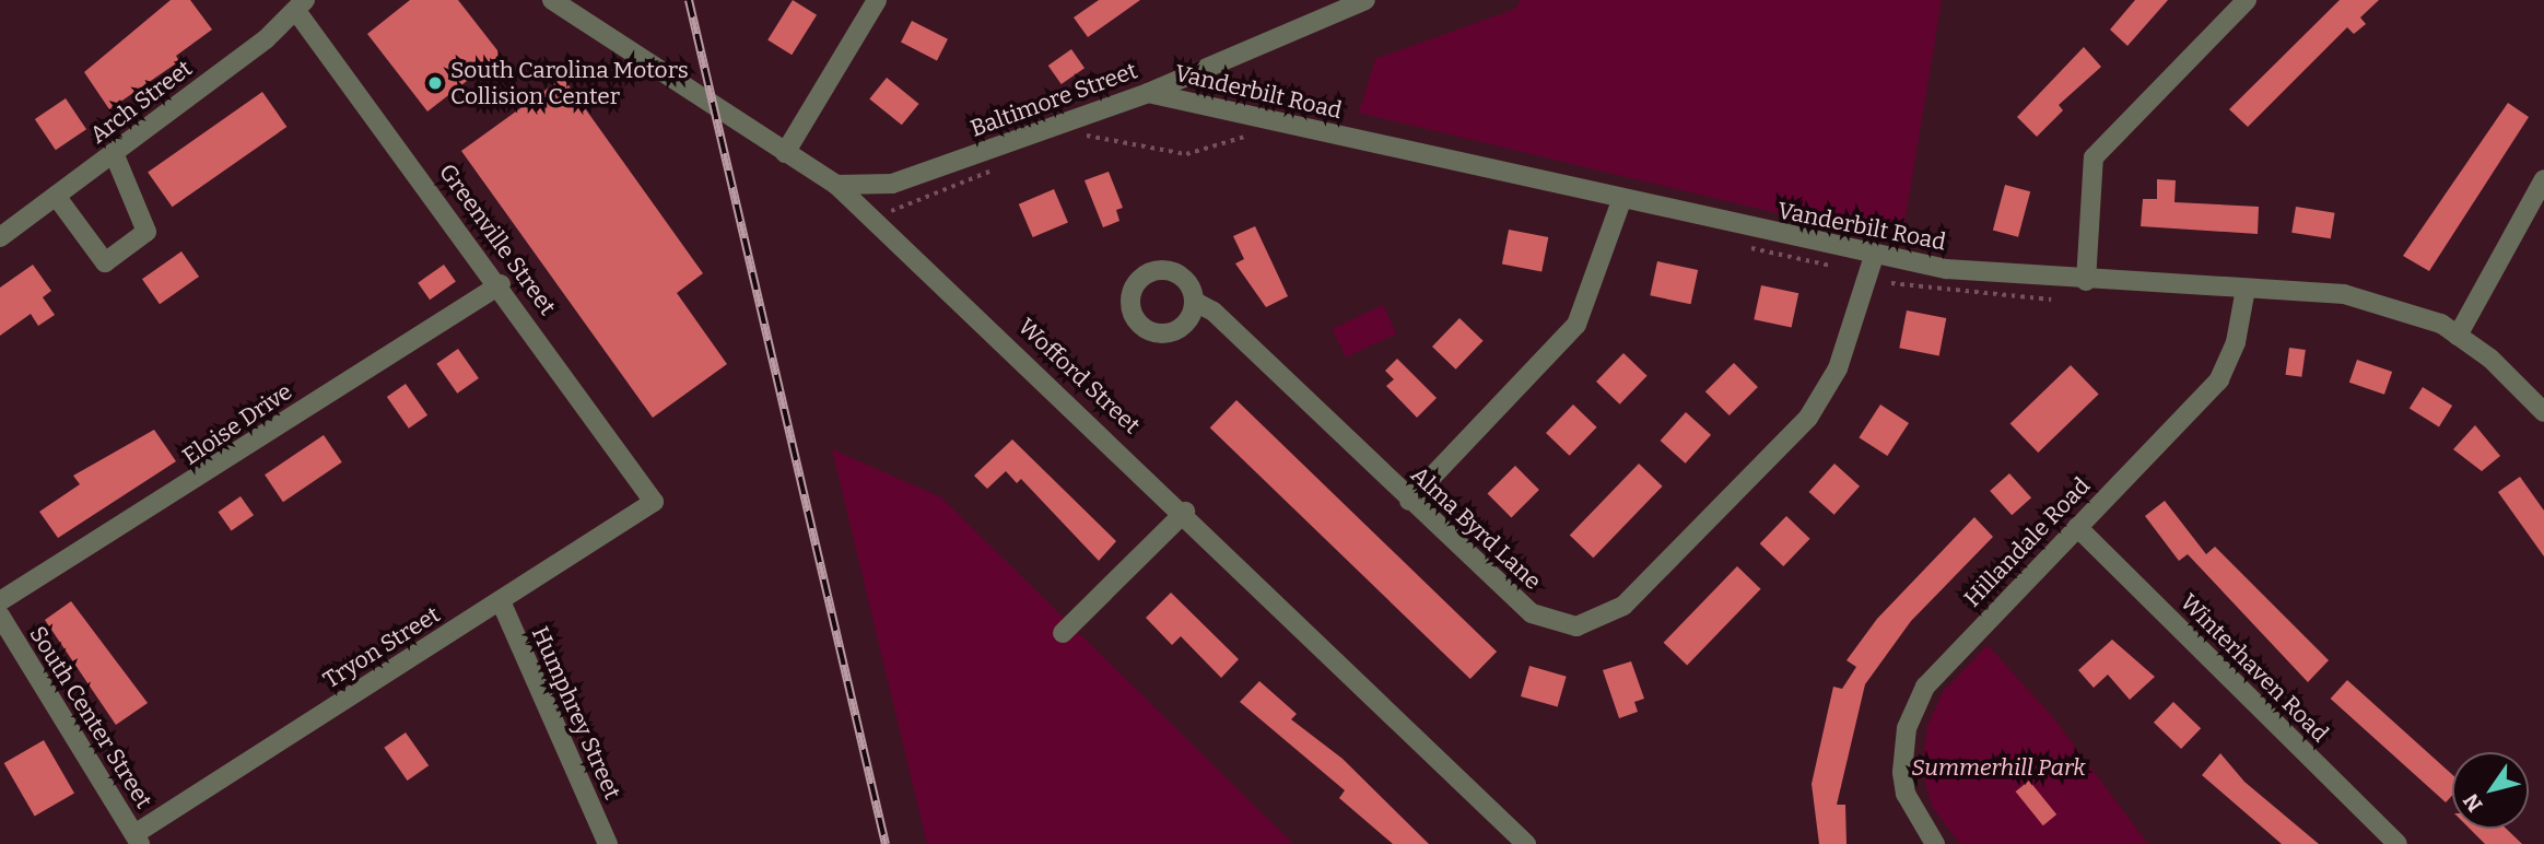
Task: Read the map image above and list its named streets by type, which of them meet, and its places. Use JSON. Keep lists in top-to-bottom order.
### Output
{
  "streets": {
    "street": [
      "Vanderbilt Road",
      "Baltimore Street",
      "Arch Street",
      "Greenville Street",
      "Wofford Street",
      "Eloise Drive",
      "Alma Byrd Lane",
      "Hillandale Road",
      "Tryon Street",
      "Winterhaven Road",
      "Humphrey Street",
      "South Center Street"
    ]
  },
  "crossings": [
    ["Vanderbilt Road", "Baltimore Street"],
    ["Vanderbilt Road", "Alma Byrd Lane"],
    ["Vanderbilt Road", "Hillandale Road"],
    ["Baltimore Street", "Wofford Street"],
    ["Arch Street", "Greenville Street"],
    ["Greenville Street", "Eloise Drive"],
    ["Greenville Street", "Tryon Street"],
    ["Hillandale Road", "Winterhaven Road"],
    ["Tryon Street", "Humphrey Street"],
    ["Tryon Street", "South Center Street"]
  ],
  "parks": ["Summerhill Park"],
  "places": ["South Carolina Motors Collision Center"],
  "north": "bottom left"
}
